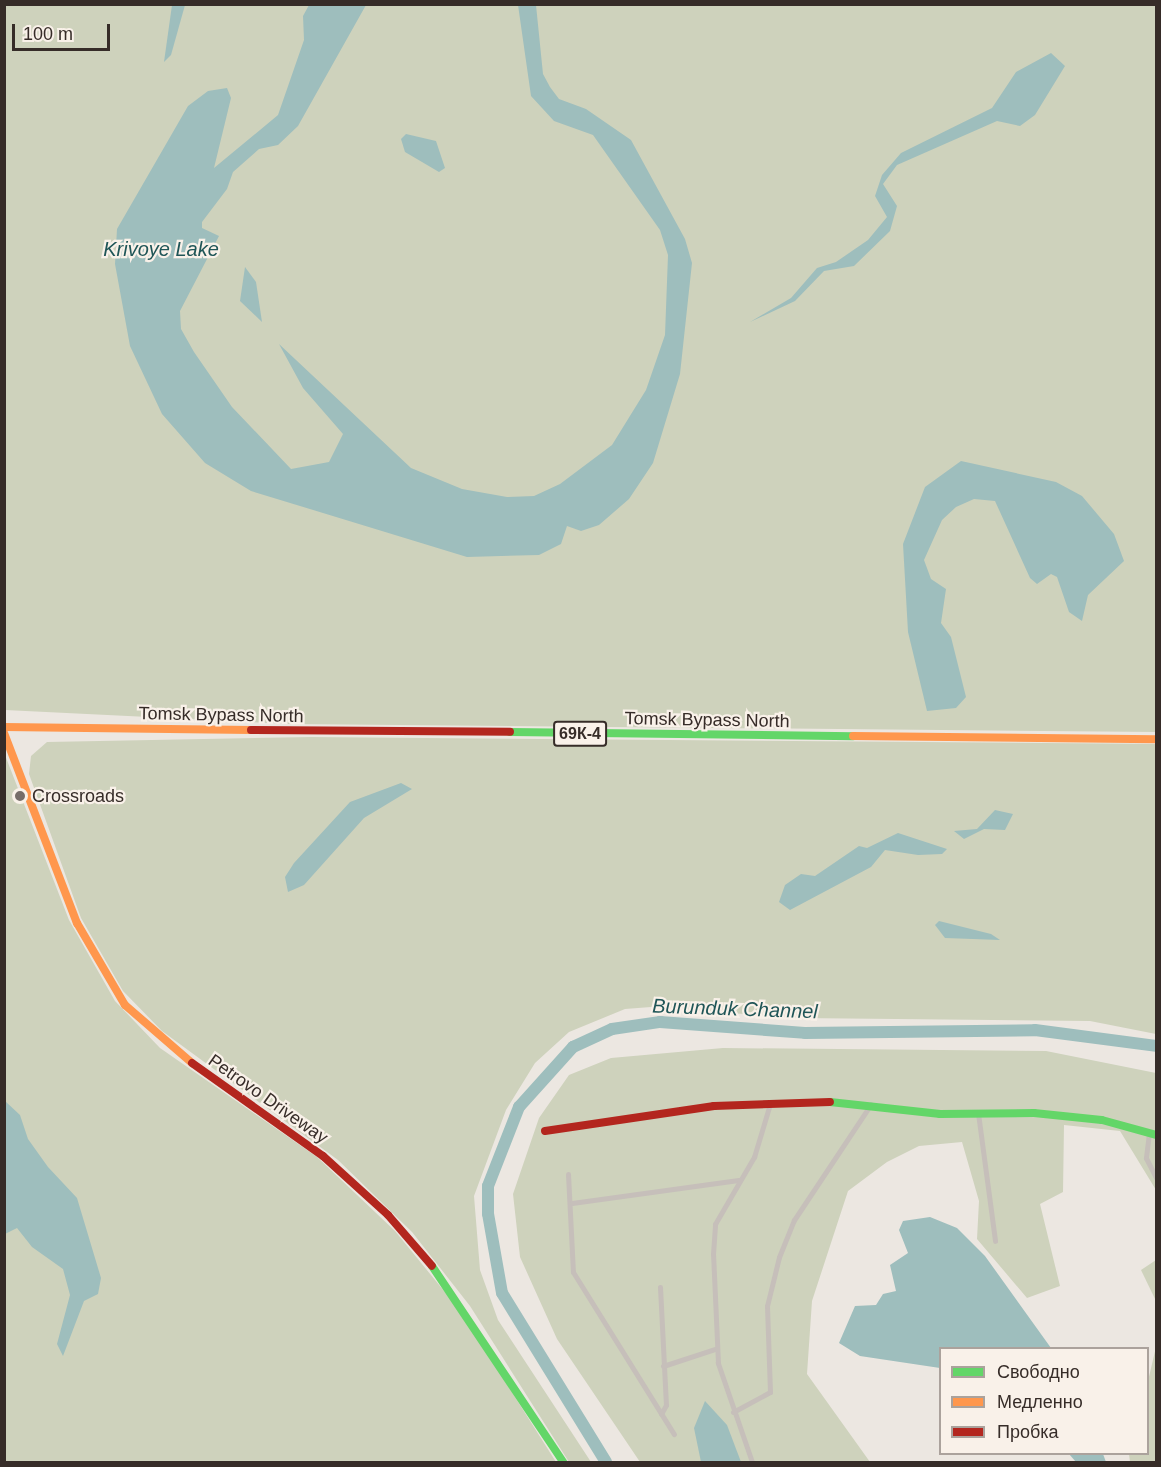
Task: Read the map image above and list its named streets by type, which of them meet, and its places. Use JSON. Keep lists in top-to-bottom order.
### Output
{
  "streets": {
    "street": ["Tomsk Bypass North", "69К-4", "Petrovo Driveway"]
  },
  "water": ["Krivoye Lake", "Burunduk Channel"],
  "places": ["Crossroads"],
  "legend": ["Свободно", "Медленно", "Пробка"],
  "scale_bar": "100 m"
}
